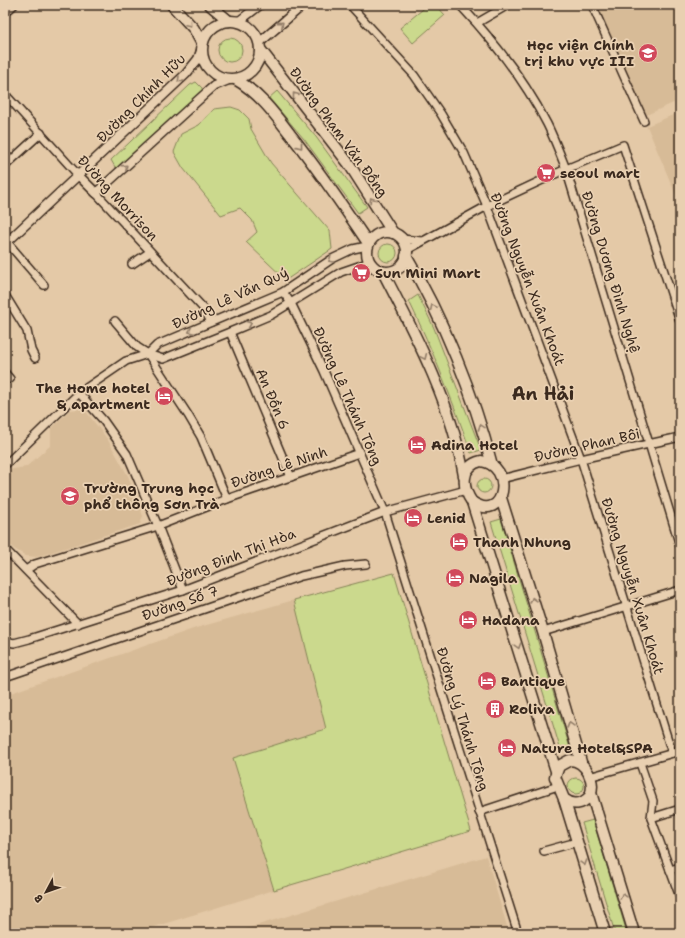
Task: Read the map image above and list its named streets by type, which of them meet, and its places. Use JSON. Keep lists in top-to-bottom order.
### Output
{
  "streets": {
    "main road": ["Đường Phạm Văn Đồng"],
    "street": [
      "Đường Chính Hữu",
      "Đường Morrison",
      "Đường Dương Đình Nghệ",
      "Đường Nguyễn Xuân Khoát",
      "Đường Lê Văn Quý",
      "Đường Lê Thánh Tông",
      "An Đồn 6",
      "Đường Phan Bôi",
      "Đường Lê Ninh",
      "Đường Đinh Thị Hòa",
      "Đường Số 7",
      "Đường Lý Thánh Tông"
    ]
  },
  "crossings": [
    ["Đường Chính Hữu", "Đường Phạm Văn Đồng"],
    ["Đường Chính Hữu", "Đường Morrison"],
    ["Đường Phạm Văn Đồng", "Đường Lê Văn Quý"],
    ["Đường Morrison", "Đường Lê Văn Quý"],
    ["Đường Dương Đình Nghệ", "Đường Phan Bôi"],
    ["Đường Nguyễn Xuân Khoát", "Đường Phan Bôi"],
    ["Đường Lê Văn Quý", "Đường Lê Thánh Tông"],
    ["Đường Lê Văn Quý", "An Đồn 6"],
    ["Đường Lê Thánh Tông", "Đường Lê Ninh"],
    ["Đường Lê Thánh Tông", "Đường Đinh Thị Hòa"],
    ["Đường Lê Thánh Tông", "Đường Lý Thánh Tông"],
    ["An Đồn 6", "Đường Lê Ninh"],
    ["Đường Phan Bôi", "Đường Đinh Thị Hòa"],
    ["Đường Đinh Thị Hòa", "Đường Lý Thánh Tông"]
  ],
  "districts": ["An Hải"],
  "places": {
    "school or university": ["Học viện Chính trị khu vực III", "Trường Trung học phổ thông Sơn Trà"],
    "supermarket": ["seoul mart", "Sun Mini Mart"],
    "hotel": [
      "The Home hotel & apartment",
      "Adina Hotel",
      "Lenid",
      "Thanh Nhung",
      "Nagila",
      "Hadana",
      "Bantique",
      "Nature Hotel&SPA"
    ],
    "building": ["Roliva"]
  },
  "north": "bottom left"
}
